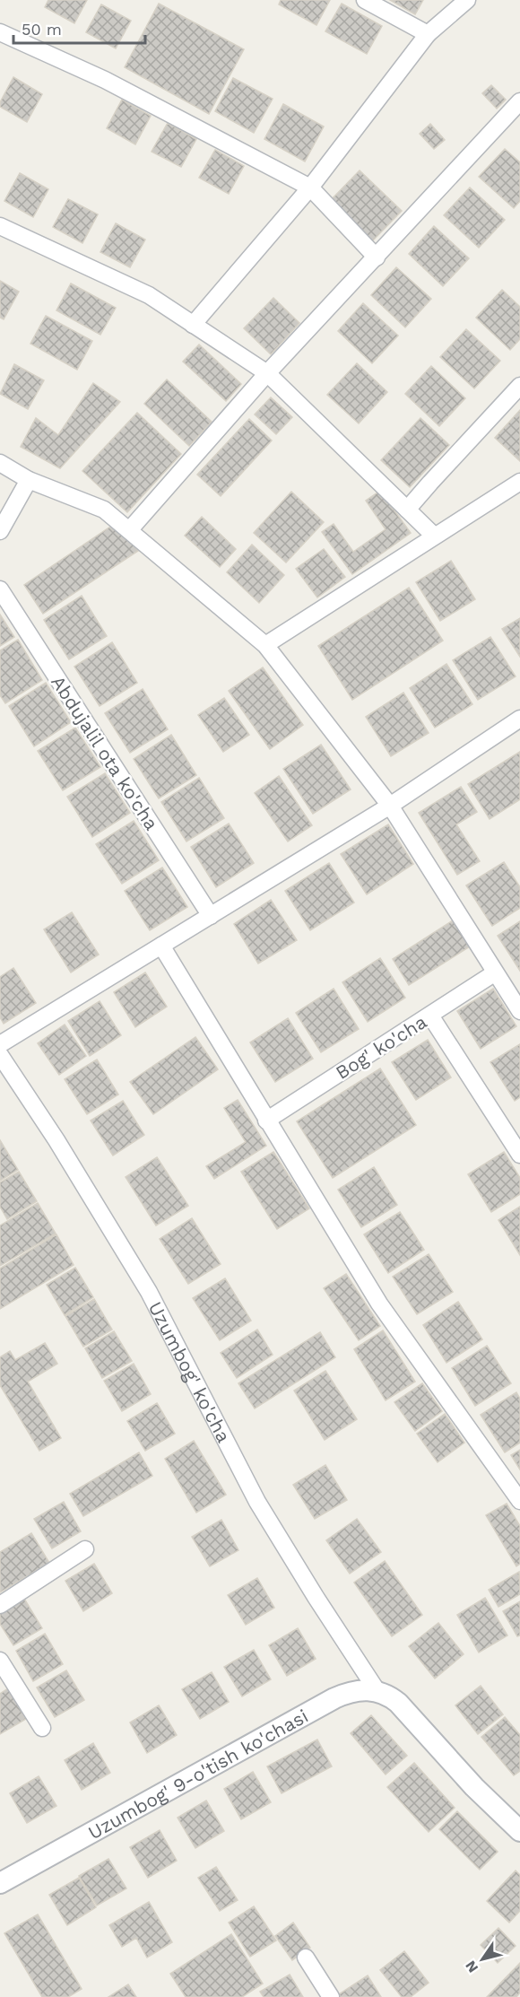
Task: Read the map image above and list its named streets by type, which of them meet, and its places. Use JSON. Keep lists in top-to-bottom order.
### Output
{
  "streets": {
    "street": [
      "Abdujalil ota ko'cha",
      "Bog' ko'cha",
      "Uzumbog' ko'cha",
      "Uzumbog' 9-o'tish ko'chasi"
    ]
  },
  "crossings": [
    ["Uzumbog' ko'cha", "Uzumbog' 9-o'tish ko'chasi"]
  ],
  "scale_bar": "50 m",
  "north": "bottom left"
}
